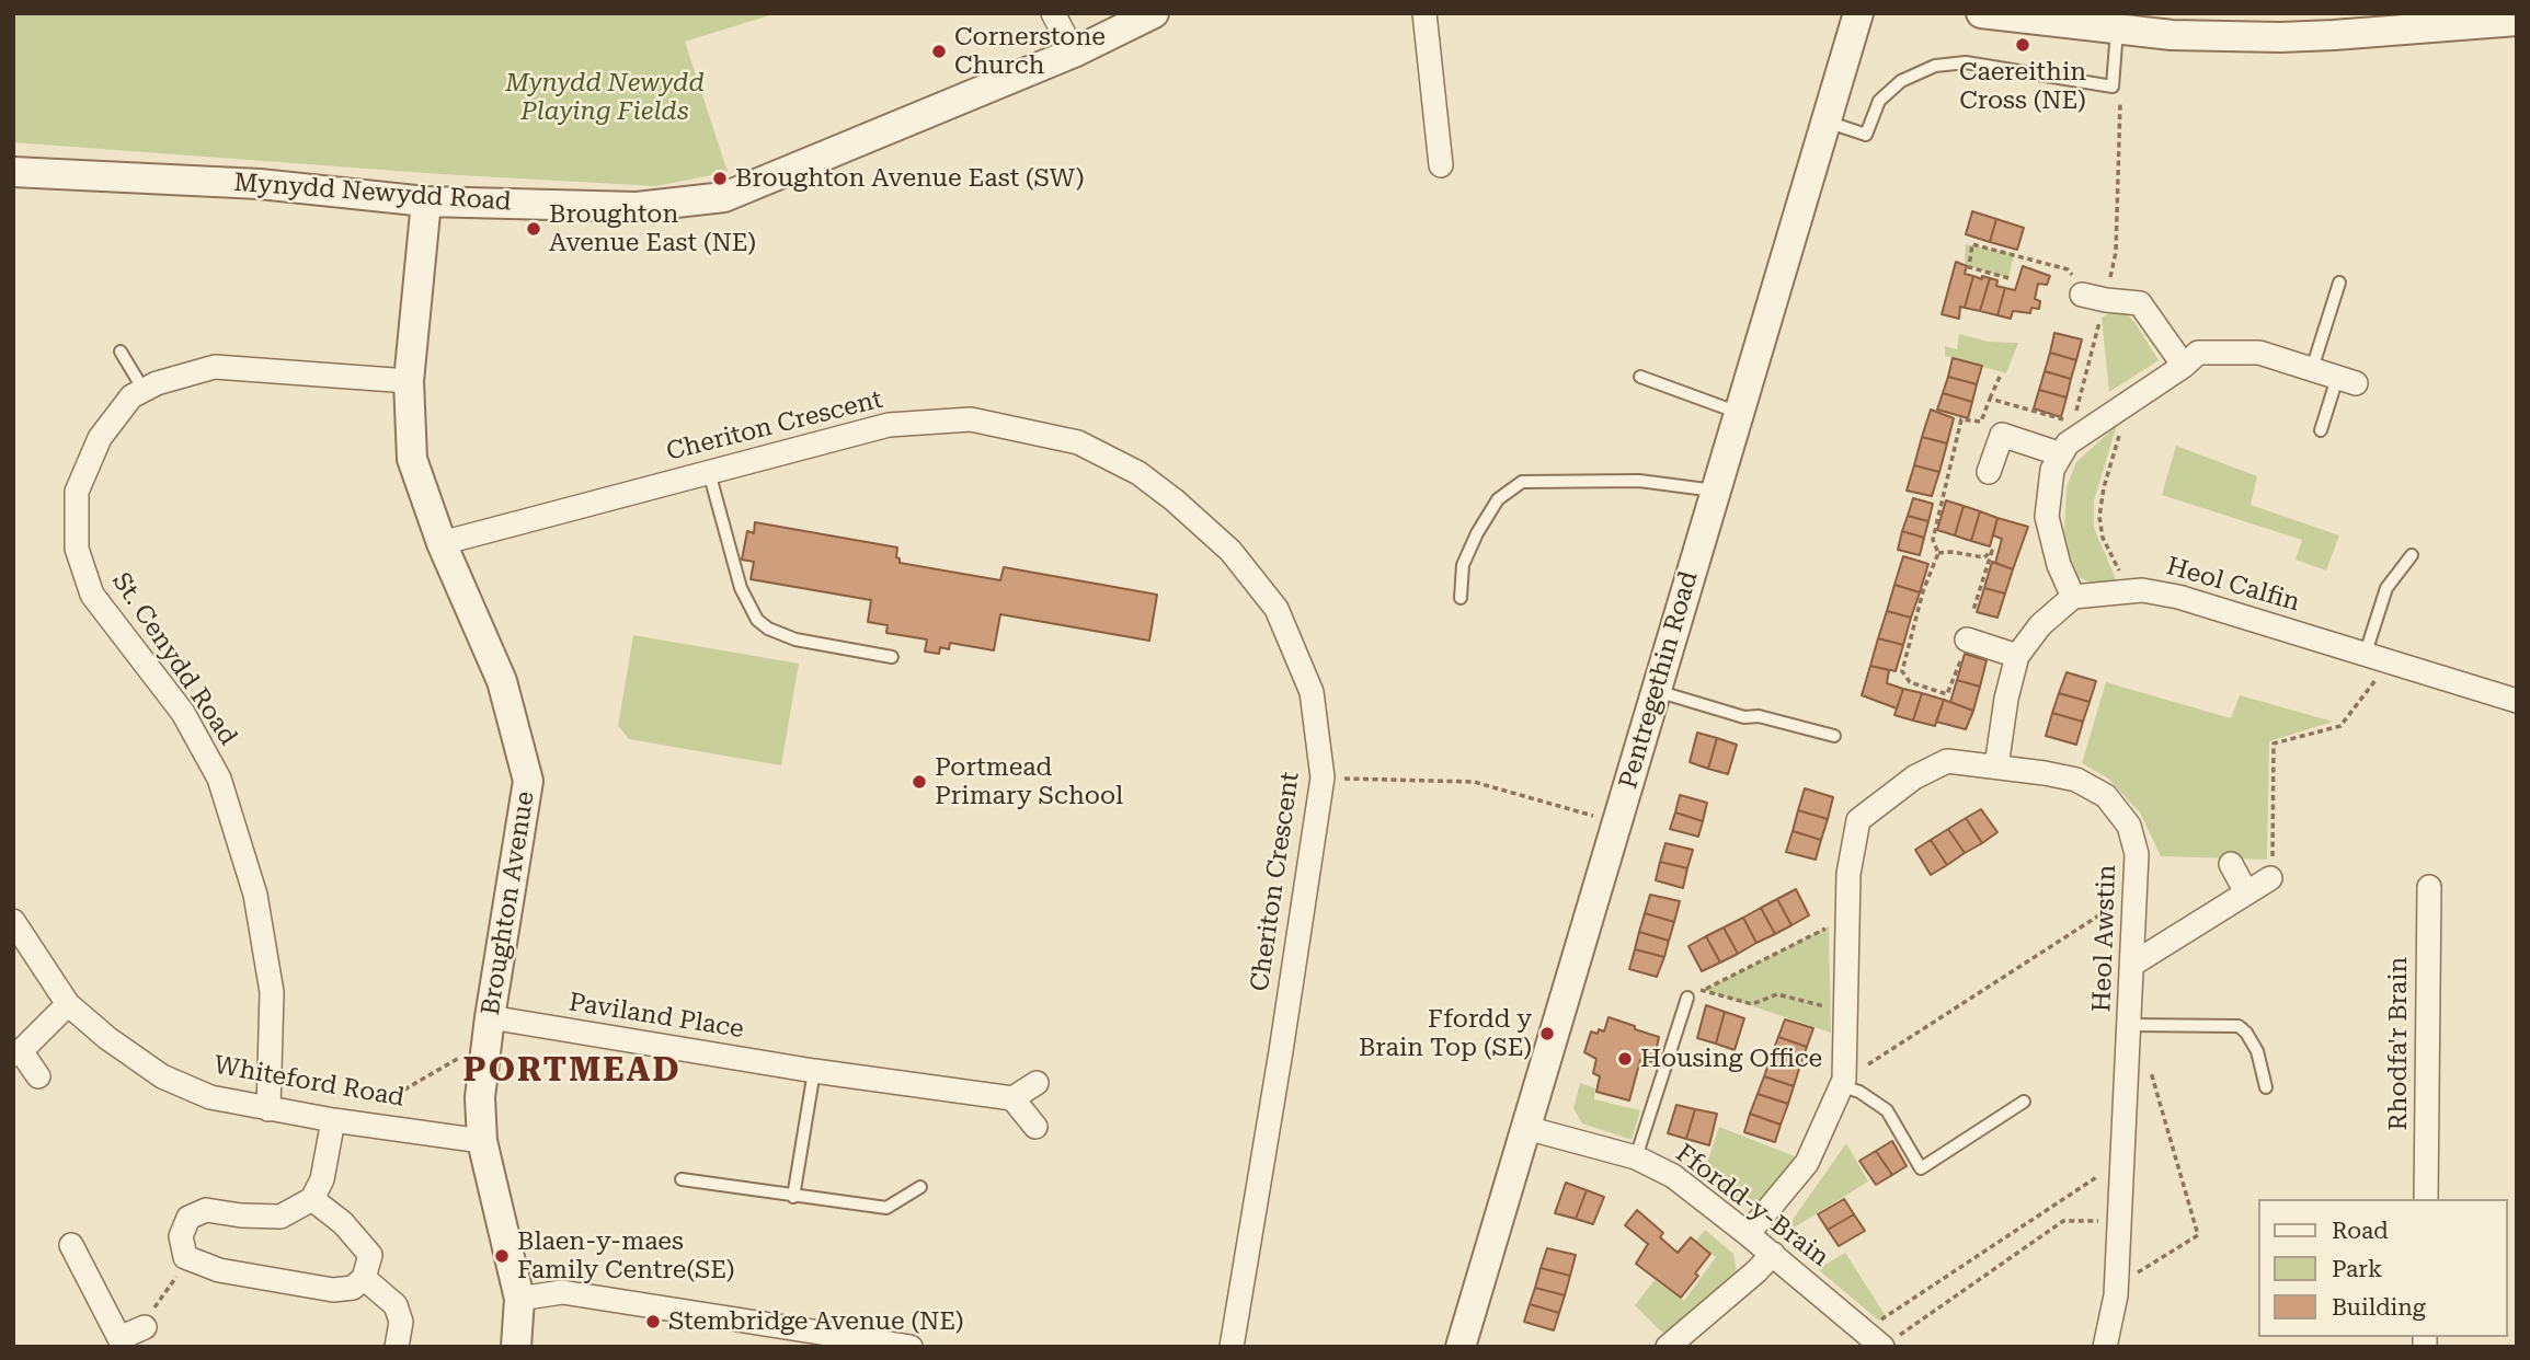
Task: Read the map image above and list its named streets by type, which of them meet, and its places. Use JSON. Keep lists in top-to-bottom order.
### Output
{
  "streets": {
    "street": [
      "Mynydd Newydd Road",
      "Cheriton Crescent",
      "Heol Calfin",
      "St. Cenydd Road",
      "Pentregethin Road",
      "Broughton Avenue",
      "Heol Awstin",
      "Paviland Place",
      "Rhodfa'r Brain",
      "Whiteford Road",
      "Ffordd-y-Brain"
    ]
  },
  "crossings": [
    ["Mynydd Newydd Road", "Broughton Avenue"],
    ["Cheriton Crescent", "Broughton Avenue"],
    ["St. Cenydd Road", "Broughton Avenue"],
    ["St. Cenydd Road", "Whiteford Road"],
    ["Pentregethin Road", "Ffordd-y-Brain"],
    ["Broughton Avenue", "Paviland Place"],
    ["Broughton Avenue", "Whiteford Road"],
    ["Heol Awstin", "Ffordd-y-Brain"]
  ],
  "districts": ["PORTMEAD"],
  "parks": ["Mynydd Newydd Playing Fields"],
  "places": [
    "Caereithin Cross (NE)",
    "Cornerstone Church",
    "Broughton Avenue East (SW)",
    "Broughton Avenue East (NE)",
    "Portmead Primary School",
    "Ffordd y Brain Top (SE)",
    "Housing Office",
    "Blaen-y-maes Family Centre(SE)",
    "Stembridge Avenue (NE)"
  ],
  "legend": ["Road", "Park", "Building"]
}
